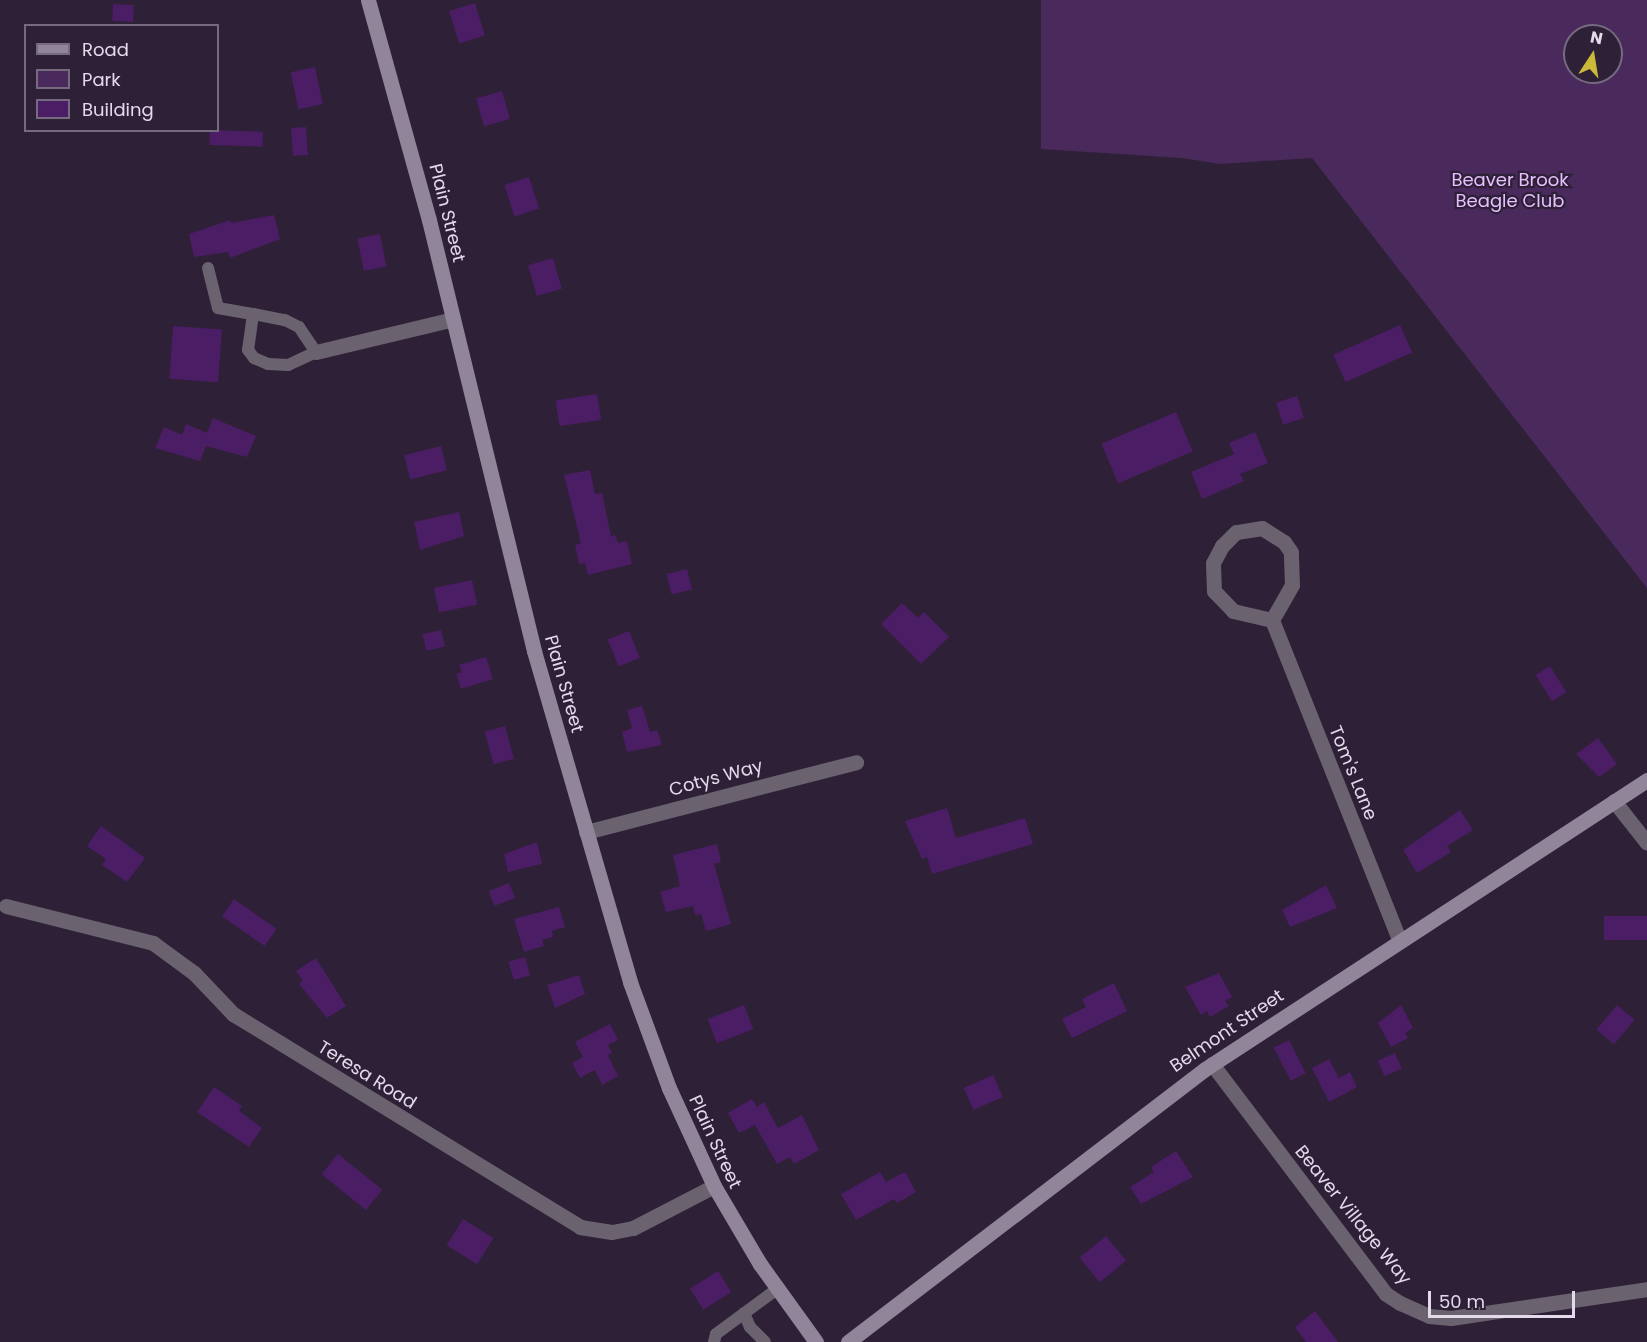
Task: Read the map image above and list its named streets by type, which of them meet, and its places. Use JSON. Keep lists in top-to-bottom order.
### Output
{
  "streets": {
    "main road": ["Plain Street", "Belmont Street"],
    "street": [
      "Tom's Lane",
      "Cotys Way",
      "Teresa Road",
      "Beaver Village Way"
    ]
  },
  "crossings": [
    ["Plain Street", "Cotys Way"],
    ["Plain Street", "Teresa Road"],
    ["Tom's Lane", "Belmont Street"],
    ["Belmont Street", "Beaver Village Way"]
  ],
  "parks": ["Beaver Brook Beagle Club"],
  "legend": ["Road", "Park", "Building"],
  "scale_bar": "50 m",
  "north": "top"
}
